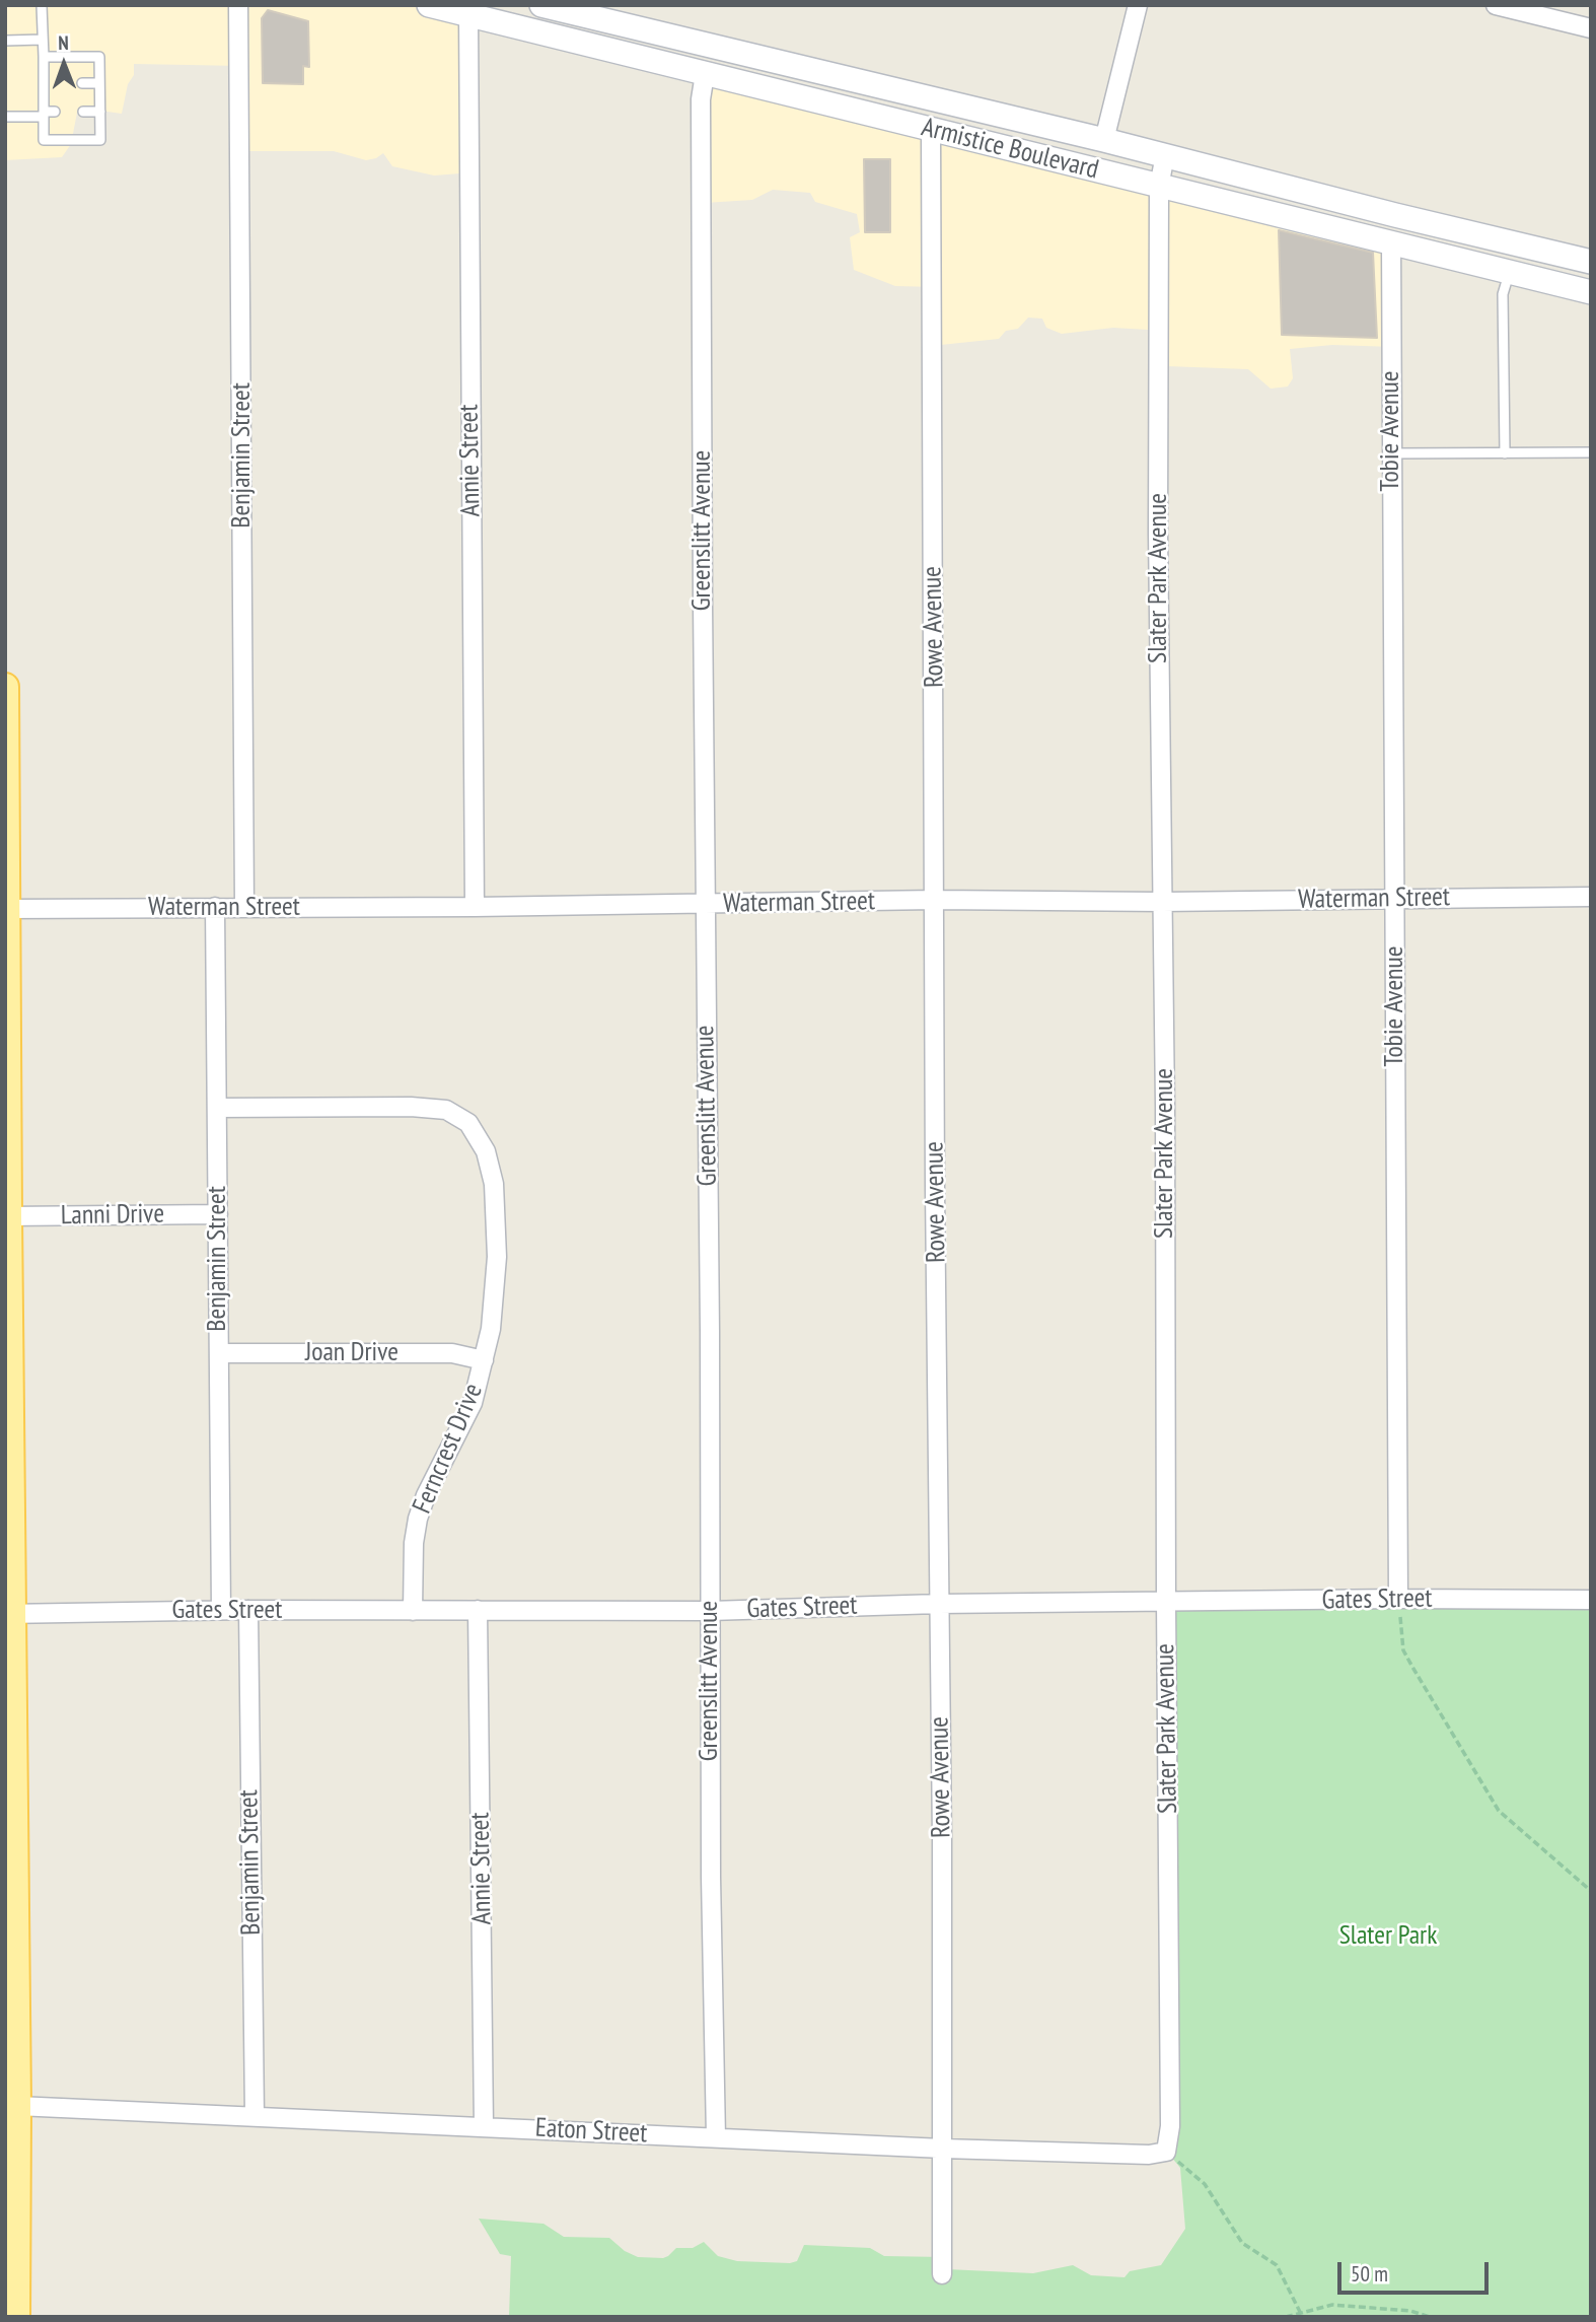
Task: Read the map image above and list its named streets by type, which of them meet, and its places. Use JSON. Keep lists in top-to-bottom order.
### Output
{
  "streets": {
    "main road": ["Armistice Boulevard"],
    "street": [
      "Tobie Avenue",
      "Benjamin Street",
      "Annie Street",
      "Greenslitt Avenue",
      "Slater Park Avenue",
      "Rowe Avenue",
      "Waterman Street",
      "Lanni Drive",
      "Joan Drive",
      "Ferncrest Drive",
      "Gates Street",
      "Eaton Street"
    ]
  },
  "crossings": [
    ["Armistice Boulevard", "Tobie Avenue"],
    ["Armistice Boulevard", "Annie Street"],
    ["Armistice Boulevard", "Greenslitt Avenue"],
    ["Armistice Boulevard", "Slater Park Avenue"],
    ["Armistice Boulevard", "Rowe Avenue"],
    ["Tobie Avenue", "Waterman Street"],
    ["Tobie Avenue", "Gates Street"],
    ["Benjamin Street", "Waterman Street"],
    ["Benjamin Street", "Lanni Drive"],
    ["Benjamin Street", "Joan Drive"],
    ["Benjamin Street", "Ferncrest Drive"],
    ["Benjamin Street", "Gates Street"],
    ["Benjamin Street", "Eaton Street"],
    ["Annie Street", "Waterman Street"],
    ["Annie Street", "Gates Street"],
    ["Annie Street", "Eaton Street"],
    ["Greenslitt Avenue", "Waterman Street"],
    ["Greenslitt Avenue", "Gates Street"],
    ["Greenslitt Avenue", "Eaton Street"],
    ["Slater Park Avenue", "Waterman Street"],
    ["Slater Park Avenue", "Gates Street"],
    ["Slater Park Avenue", "Eaton Street"],
    ["Rowe Avenue", "Waterman Street"],
    ["Rowe Avenue", "Gates Street"],
    ["Rowe Avenue", "Eaton Street"],
    ["Joan Drive", "Ferncrest Drive"],
    ["Ferncrest Drive", "Gates Street"]
  ],
  "parks": ["Slater Park"],
  "scale_bar": "50 m",
  "north": "top"
}
